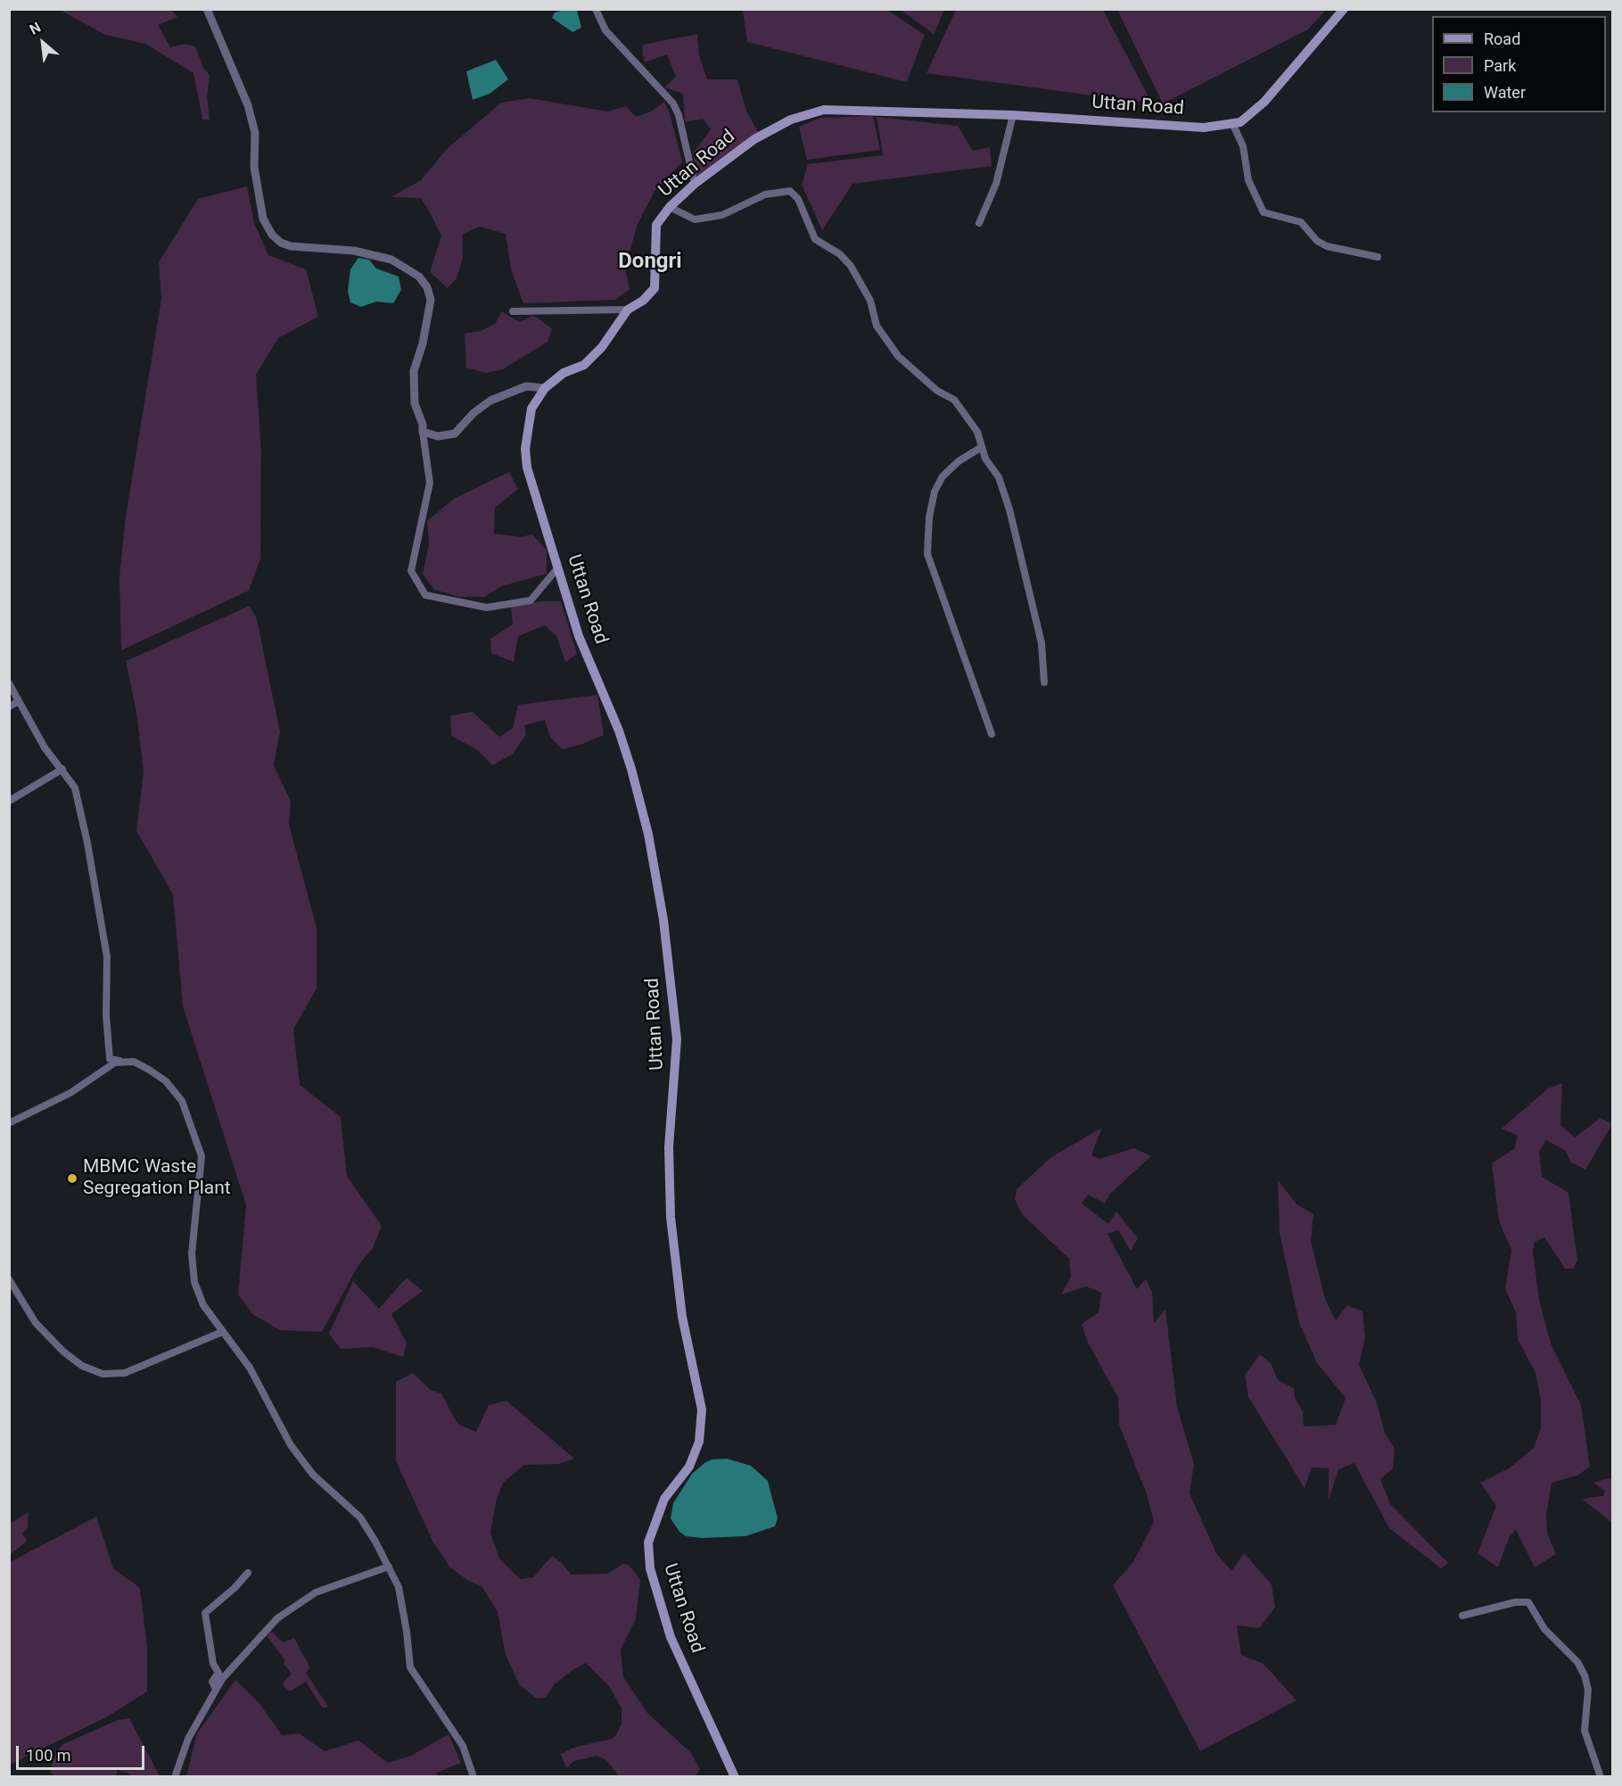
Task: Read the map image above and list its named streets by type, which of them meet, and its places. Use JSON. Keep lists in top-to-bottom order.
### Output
{
  "streets": {
    "main road": ["Uttan Road"]
  },
  "districts": ["Dongri"],
  "places": ["MBMC Waste Segregation Plant"],
  "legend": ["Road", "Park", "Water"],
  "scale_bar": "100 m",
  "north": "top left"
}
